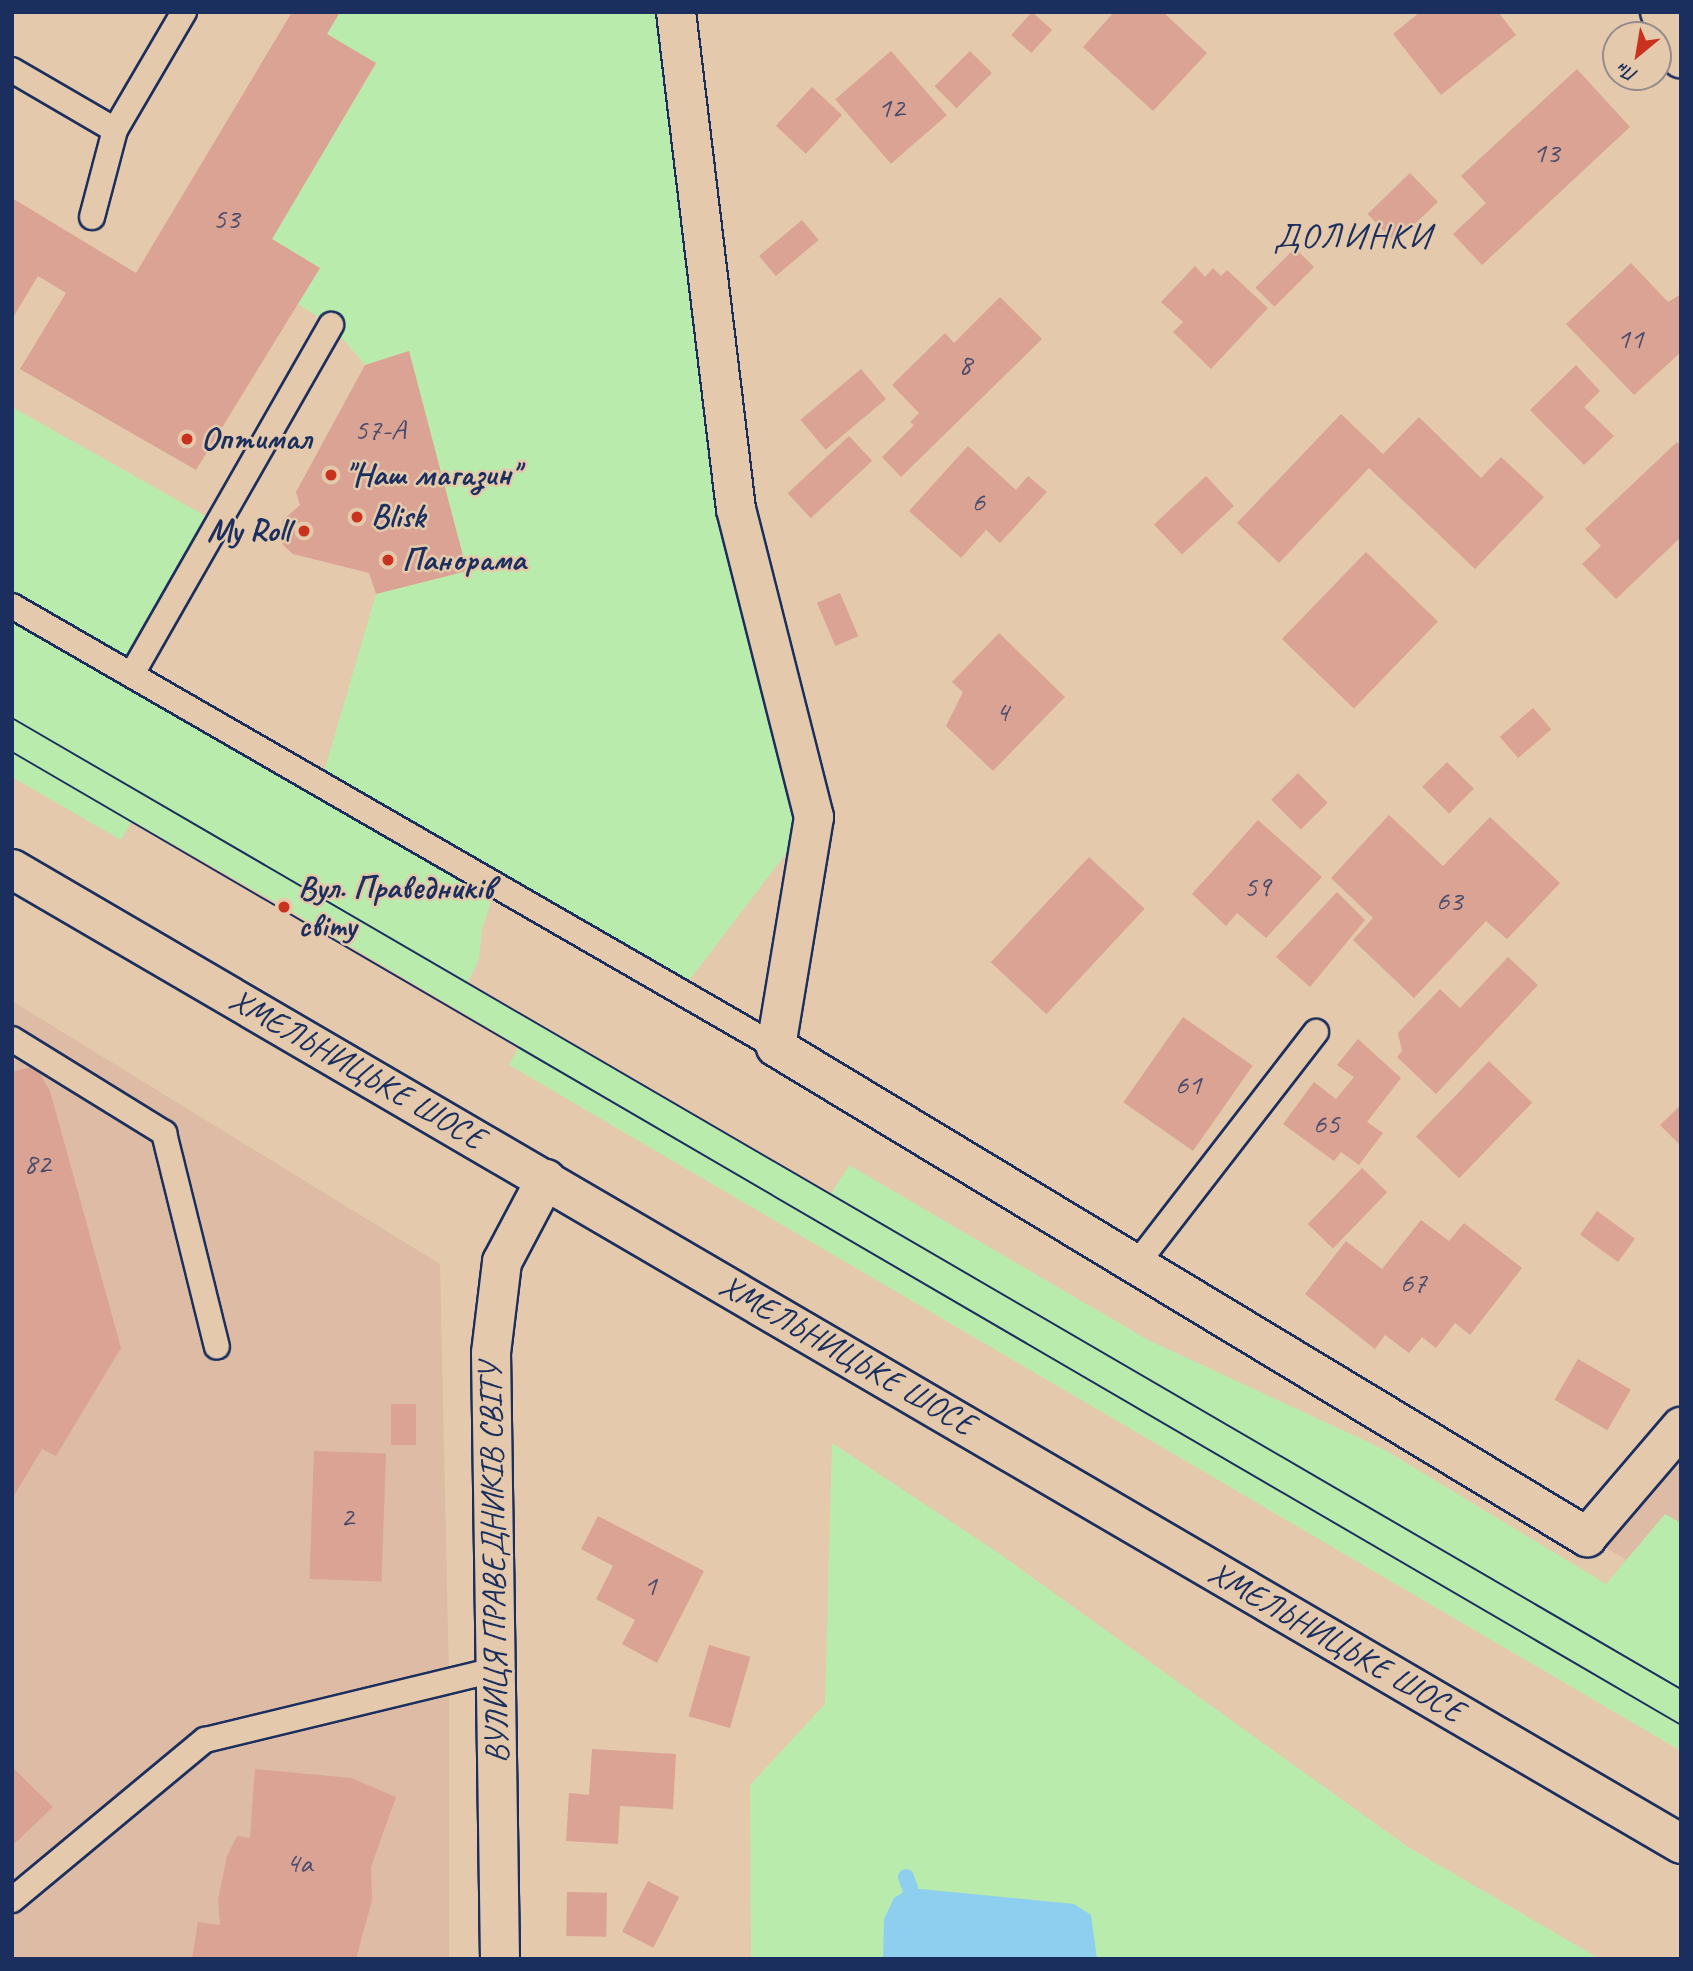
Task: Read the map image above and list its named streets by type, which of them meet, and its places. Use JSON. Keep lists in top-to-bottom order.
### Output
{
  "streets": {
    "main road": ["ХМЕЛЬНИЦЬКЕ ШОСЕ", "ВУЛИЦЯ ПРАВЕДНИКІВ СВІТУ"]
  },
  "crossings": [
    ["ХМЕЛЬНИЦЬКЕ ШОСЕ", "ВУЛИЦЯ ПРАВЕДНИКІВ СВІТУ"]
  ],
  "districts": ["ДОЛИНКИ"],
  "places": [
    "Оптимал",
    "\"Наш магазин\"",
    "Blisk",
    "My Roll",
    "Панорама",
    "Вул. Праведників світу"
  ],
  "house_numbers": [
    "12",
    "13",
    "53",
    "11",
    "8",
    "57-А",
    "6",
    "4",
    "59",
    "63",
    "61",
    "65",
    "82",
    "67",
    "2",
    "1",
    "4а"
  ],
  "north": "bottom left"
}
